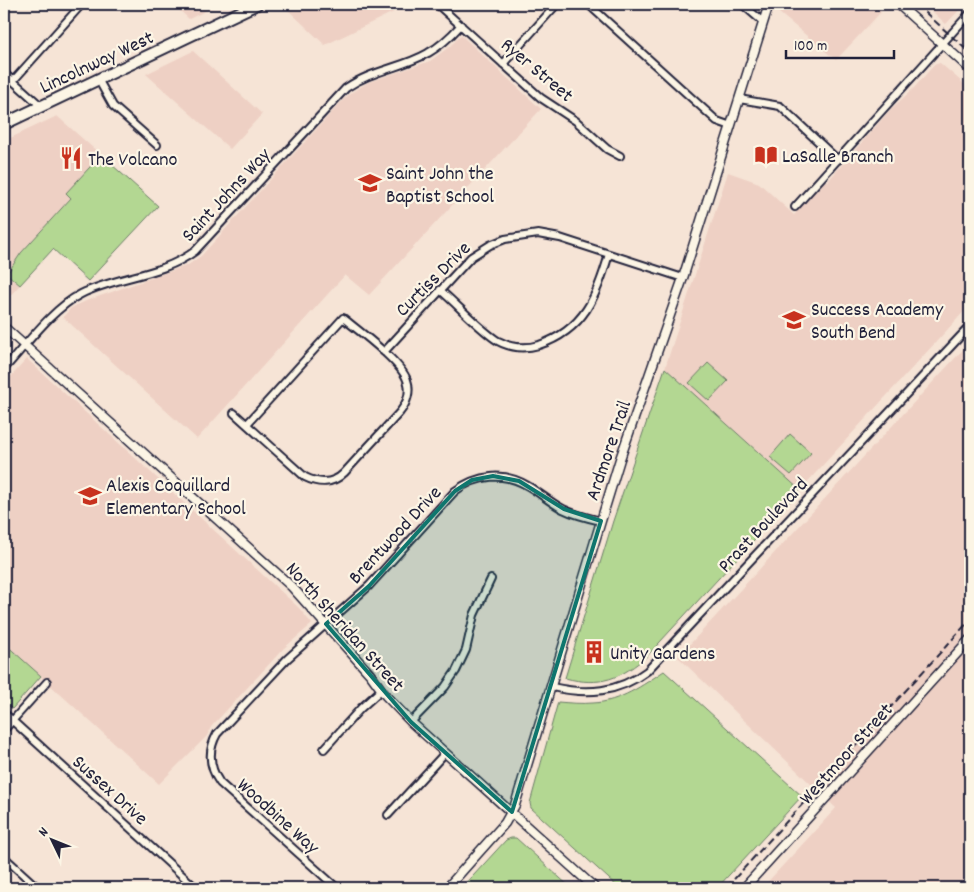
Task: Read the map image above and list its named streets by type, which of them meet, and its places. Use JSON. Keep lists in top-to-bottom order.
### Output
{
  "streets": {
    "main road": ["Lincolnway West"],
    "street": [
      "Ryer Street",
      "Saint Johns Way",
      "Curtiss Drive",
      "Ardmore Trail",
      "Prast Boulevard",
      "Brentwood Drive",
      "North Sheridan Street",
      "Westmoor Street",
      "Sussex Drive",
      "Woodbine Way"
    ]
  },
  "crossings": [
    ["Ryer Street", "Saint Johns Way"],
    ["Saint Johns Way", "North Sheridan Street"],
    ["Curtiss Drive", "Ardmore Trail"],
    ["Ardmore Trail", "Prast Boulevard"],
    ["Ardmore Trail", "Brentwood Drive"],
    ["Ardmore Trail", "North Sheridan Street"],
    ["Brentwood Drive", "North Sheridan Street"],
    ["Brentwood Drive", "Woodbine Way"]
  ],
  "places": {
    "library": ["LaSalle Branch"],
    "restaurant": ["The Volcano"],
    "school or university": ["Saint John the Baptist School", "Success Academy South Bend", "Alexis Coquillard Elementary School"],
    "building": ["Unity Gardens"]
  },
  "scale_bar": "100 m",
  "north": "top left"
}
